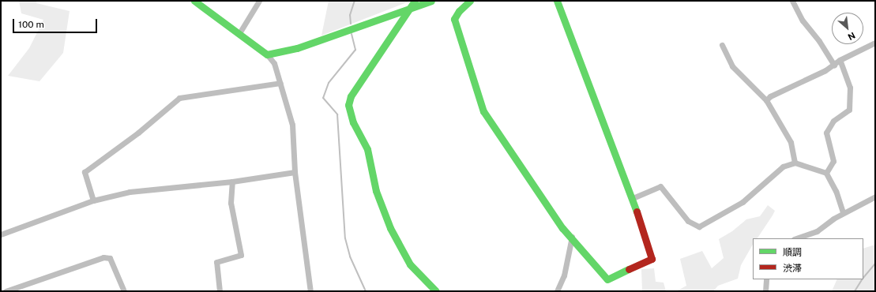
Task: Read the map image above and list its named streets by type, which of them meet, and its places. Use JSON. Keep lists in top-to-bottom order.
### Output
{
  "legend": ["順調", "渋滞"],
  "scale_bar": "100 m",
  "north": "bottom right"
}
